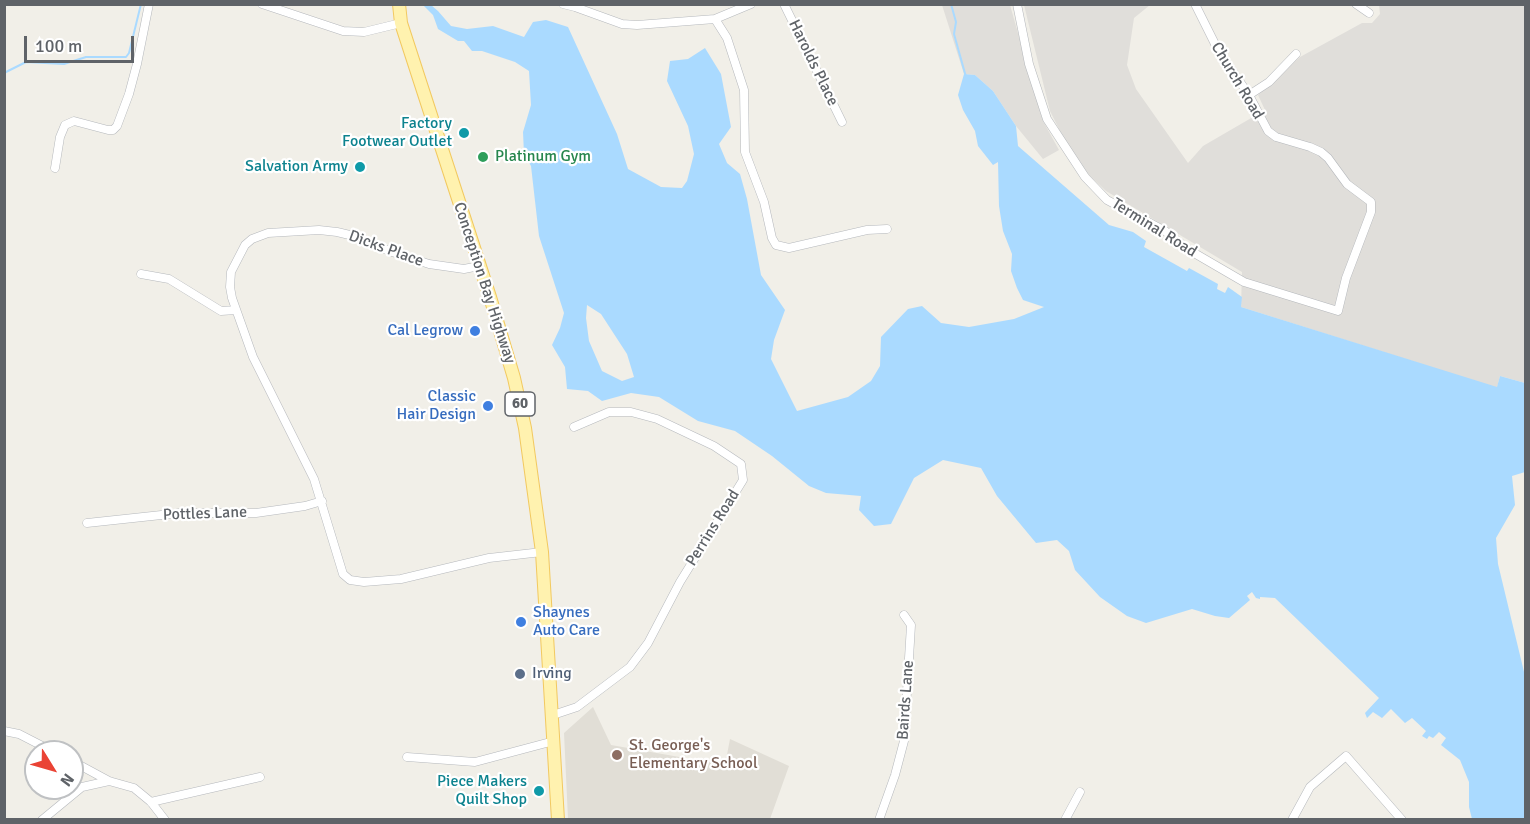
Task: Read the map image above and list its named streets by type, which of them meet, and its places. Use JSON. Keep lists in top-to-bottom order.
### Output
{
  "streets": {
    "main road": ["Conception Bay Highway", "60"],
    "street": [
      "Harolds Place",
      "Church Road",
      "Terminal Road",
      "Dicks Place",
      "Pottles Lane",
      "Perrins Road",
      "Bairds Lane"
    ]
  },
  "crossings": [
    ["Church Road", "Terminal Road"],
    ["Dicks Place", "Conception Bay Highway"],
    ["Dicks Place", "Pottles Lane"],
    ["Conception Bay Highway", "Perrins Road"]
  ],
  "places": [
    "Factory Footwear Outlet",
    "Platinum Gym",
    "Salvation Army",
    "Cal Legrow",
    "Classic Hair Design",
    "Shaynes Auto Care",
    "Irving",
    "St. George's Elementary School",
    "Piece Makers Quilt Shop"
  ],
  "scale_bar": "100 m",
  "north": "bottom right"
}
